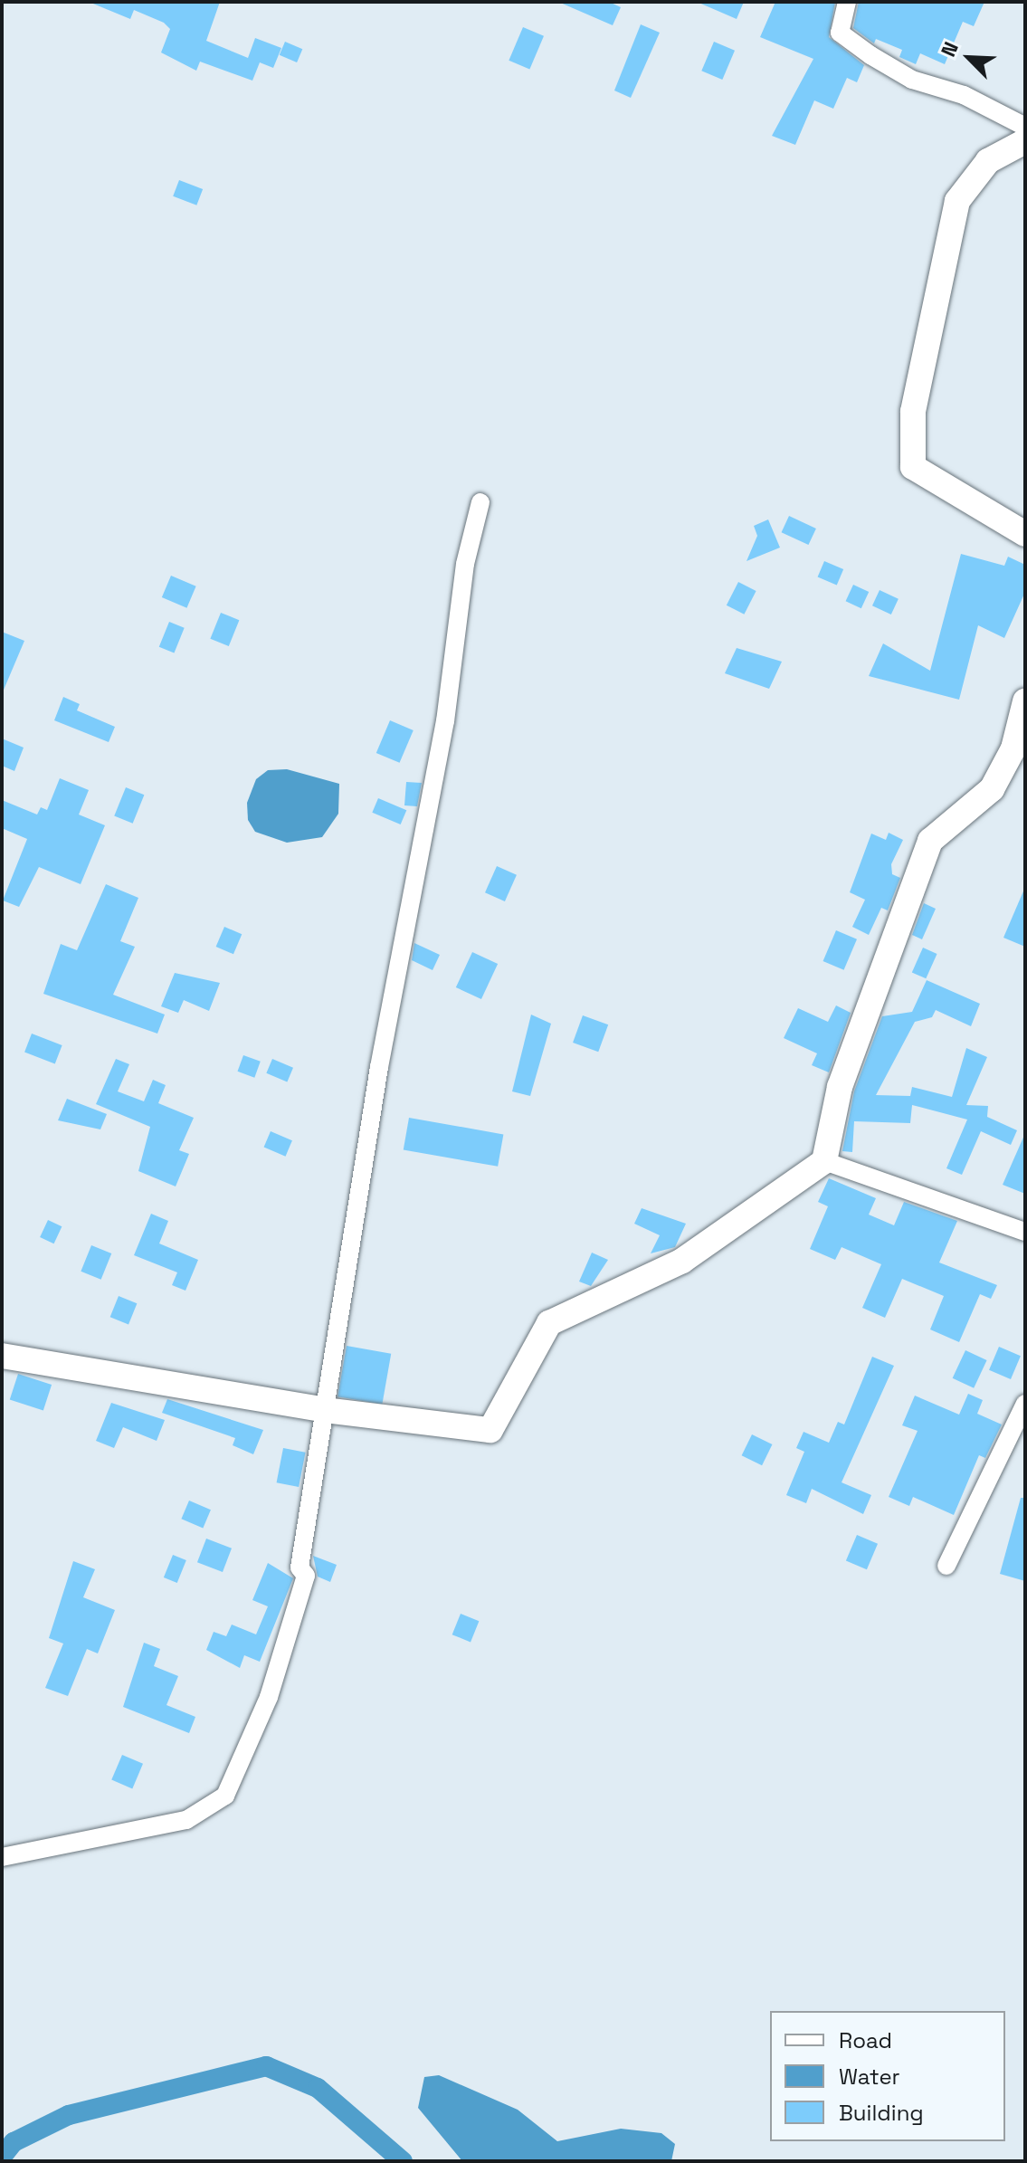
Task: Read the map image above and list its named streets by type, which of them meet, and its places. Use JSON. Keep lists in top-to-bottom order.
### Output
{
  "legend": ["Road", "Water", "Building"],
  "north": "top left"
}
